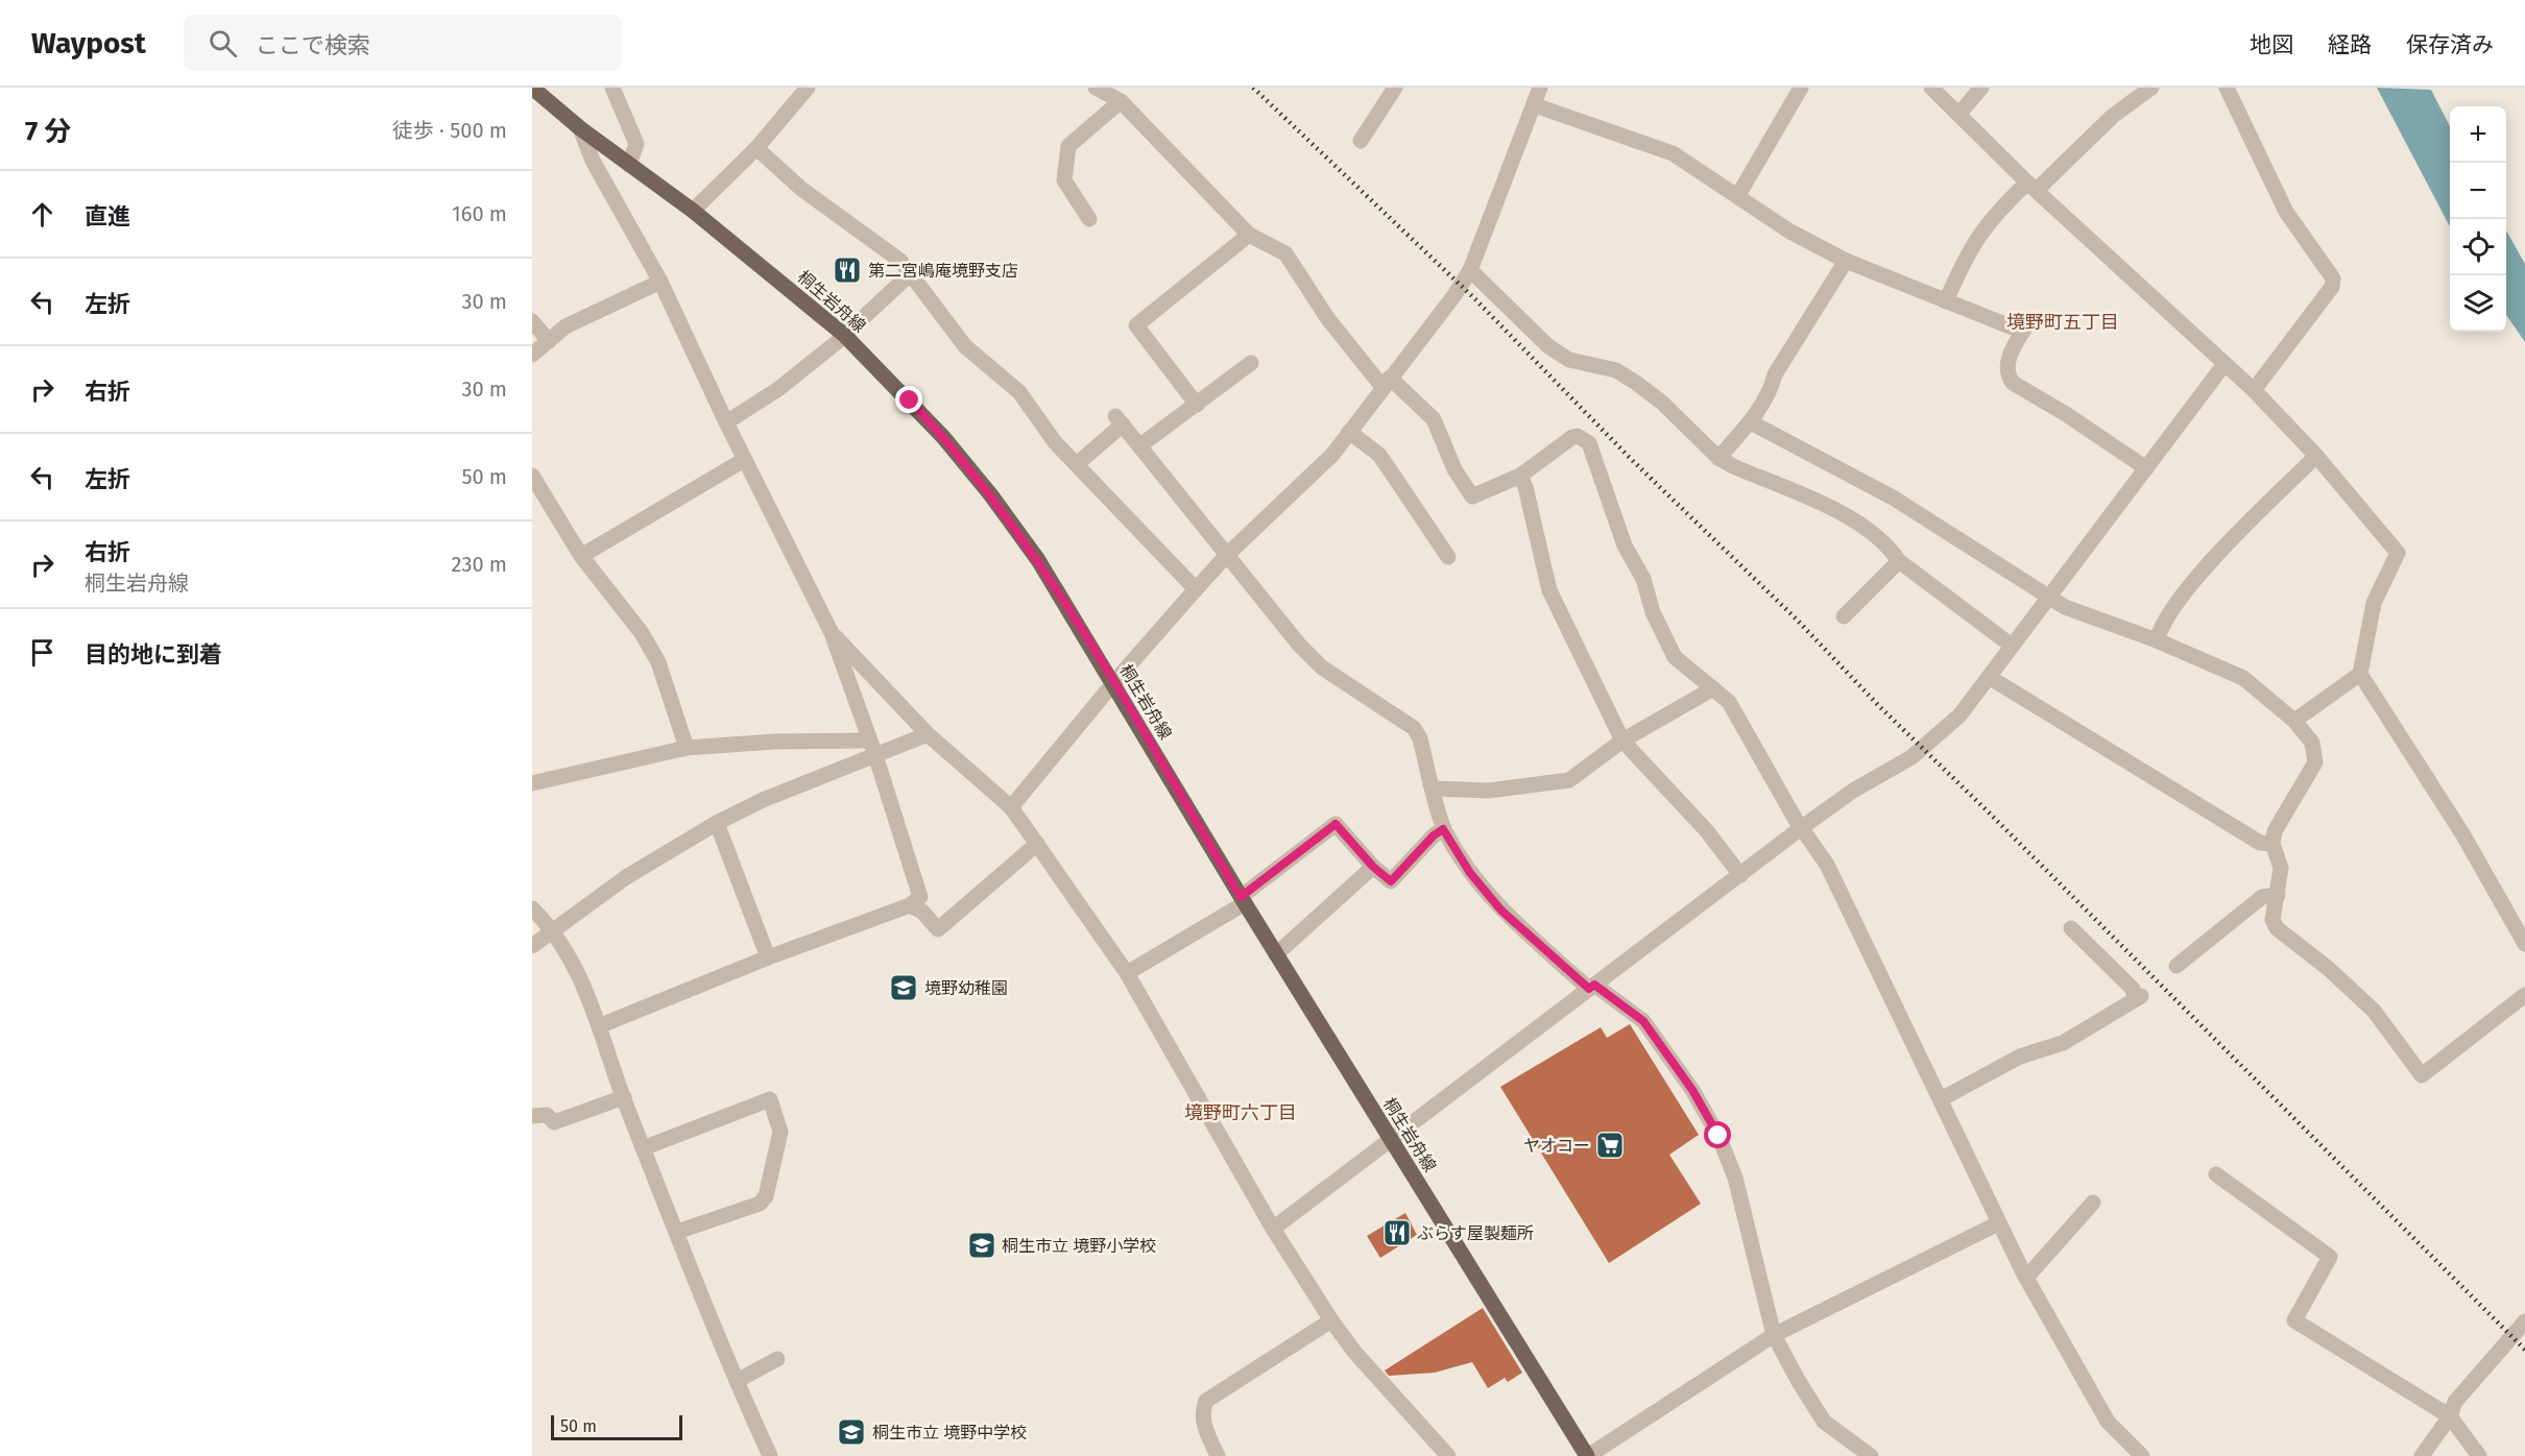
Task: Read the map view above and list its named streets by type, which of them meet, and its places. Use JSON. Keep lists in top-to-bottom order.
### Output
{
  "streets": {
    "main road": ["桐生岩舟線"]
  },
  "districts": ["境野町五丁目", "境野町六丁目"],
  "places": {
    "restaurant": ["第二宮嶋庵境野支店", "ぶらす屋製麺所"],
    "school or university": ["境野幼稚園", "桐生市立 境野小学校", "桐生市立 境野中学校"],
    "supermarket": ["ヤオコー"]
  },
  "scale_bar": "50 m",
  "page": {
    "header": "Waypost",
    "search": "ここで検索",
    "nav": ["地図", "経路", "保存済み"],
    "heading": ["7 分", "徒歩 · 500 m"],
    "map_buttons": ["+", "−"],
    "list": [
      ["直進", "160 m"],
      ["左折", "30 m"],
      ["右折", "30 m"],
      ["左折", "50 m"],
      ["右折", "桐生岩舟線", "230 m"],
      "目的地に到着"
    ],
    "scale": "50 m"
  }
}
